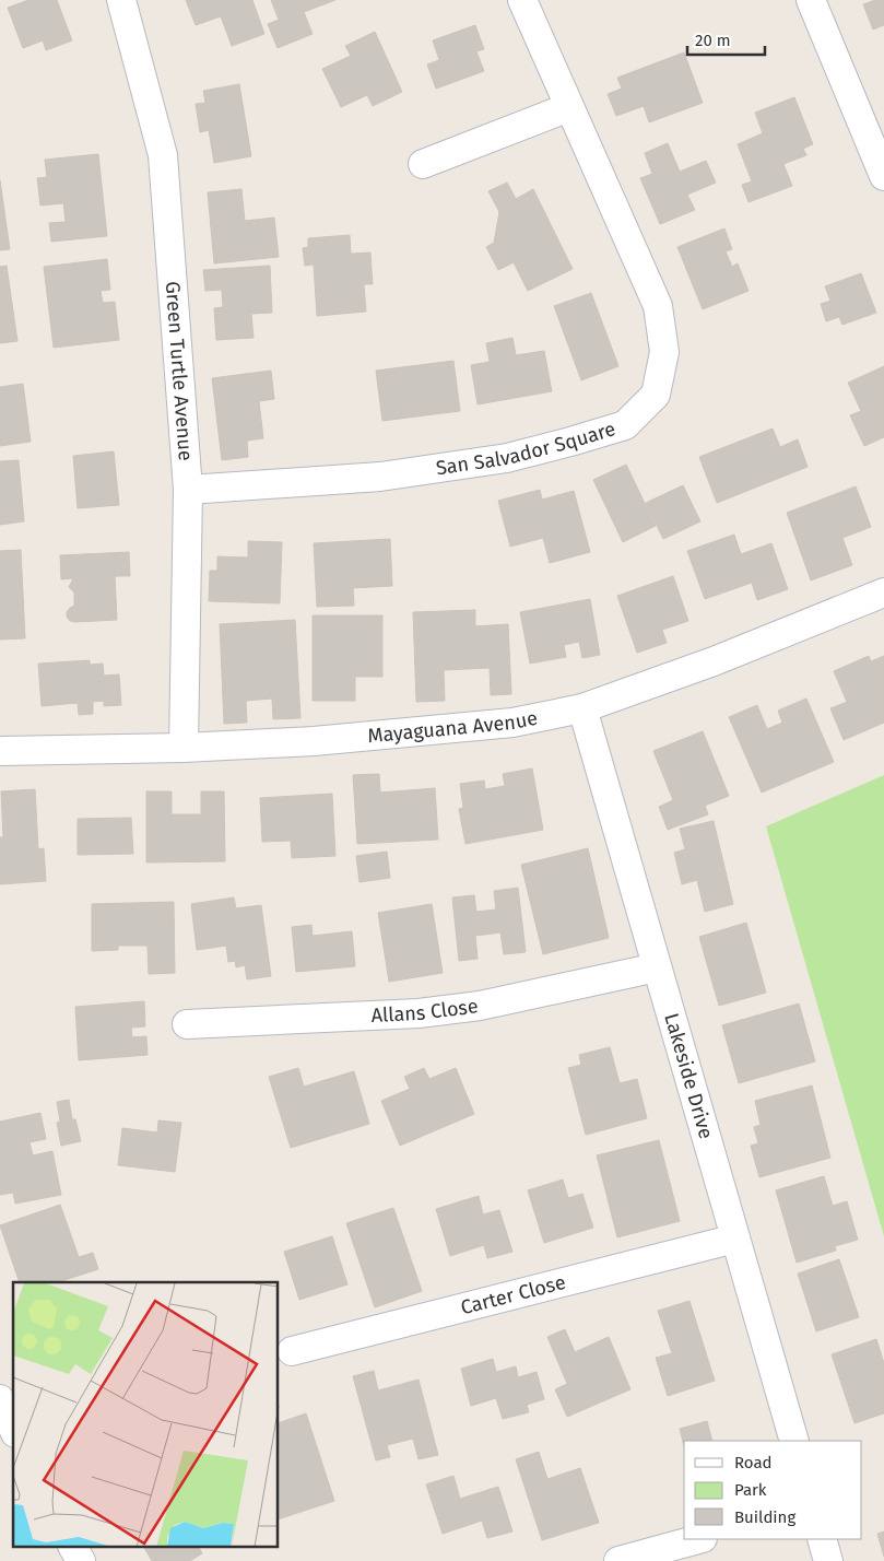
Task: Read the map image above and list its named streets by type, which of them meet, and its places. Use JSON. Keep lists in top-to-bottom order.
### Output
{
  "streets": {
    "street": [
      "Green Turtle Avenue",
      "San Salvador Square",
      "Mayaguana Avenue",
      "Allans Close",
      "Lakeside Drive",
      "Carter Close"
    ]
  },
  "crossings": [
    ["Green Turtle Avenue", "San Salvador Square"],
    ["Green Turtle Avenue", "Mayaguana Avenue"],
    ["Mayaguana Avenue", "Lakeside Drive"],
    ["Allans Close", "Lakeside Drive"],
    ["Lakeside Drive", "Carter Close"]
  ],
  "legend": ["Road", "Park", "Building"],
  "scale_bar": "20 m"
}
